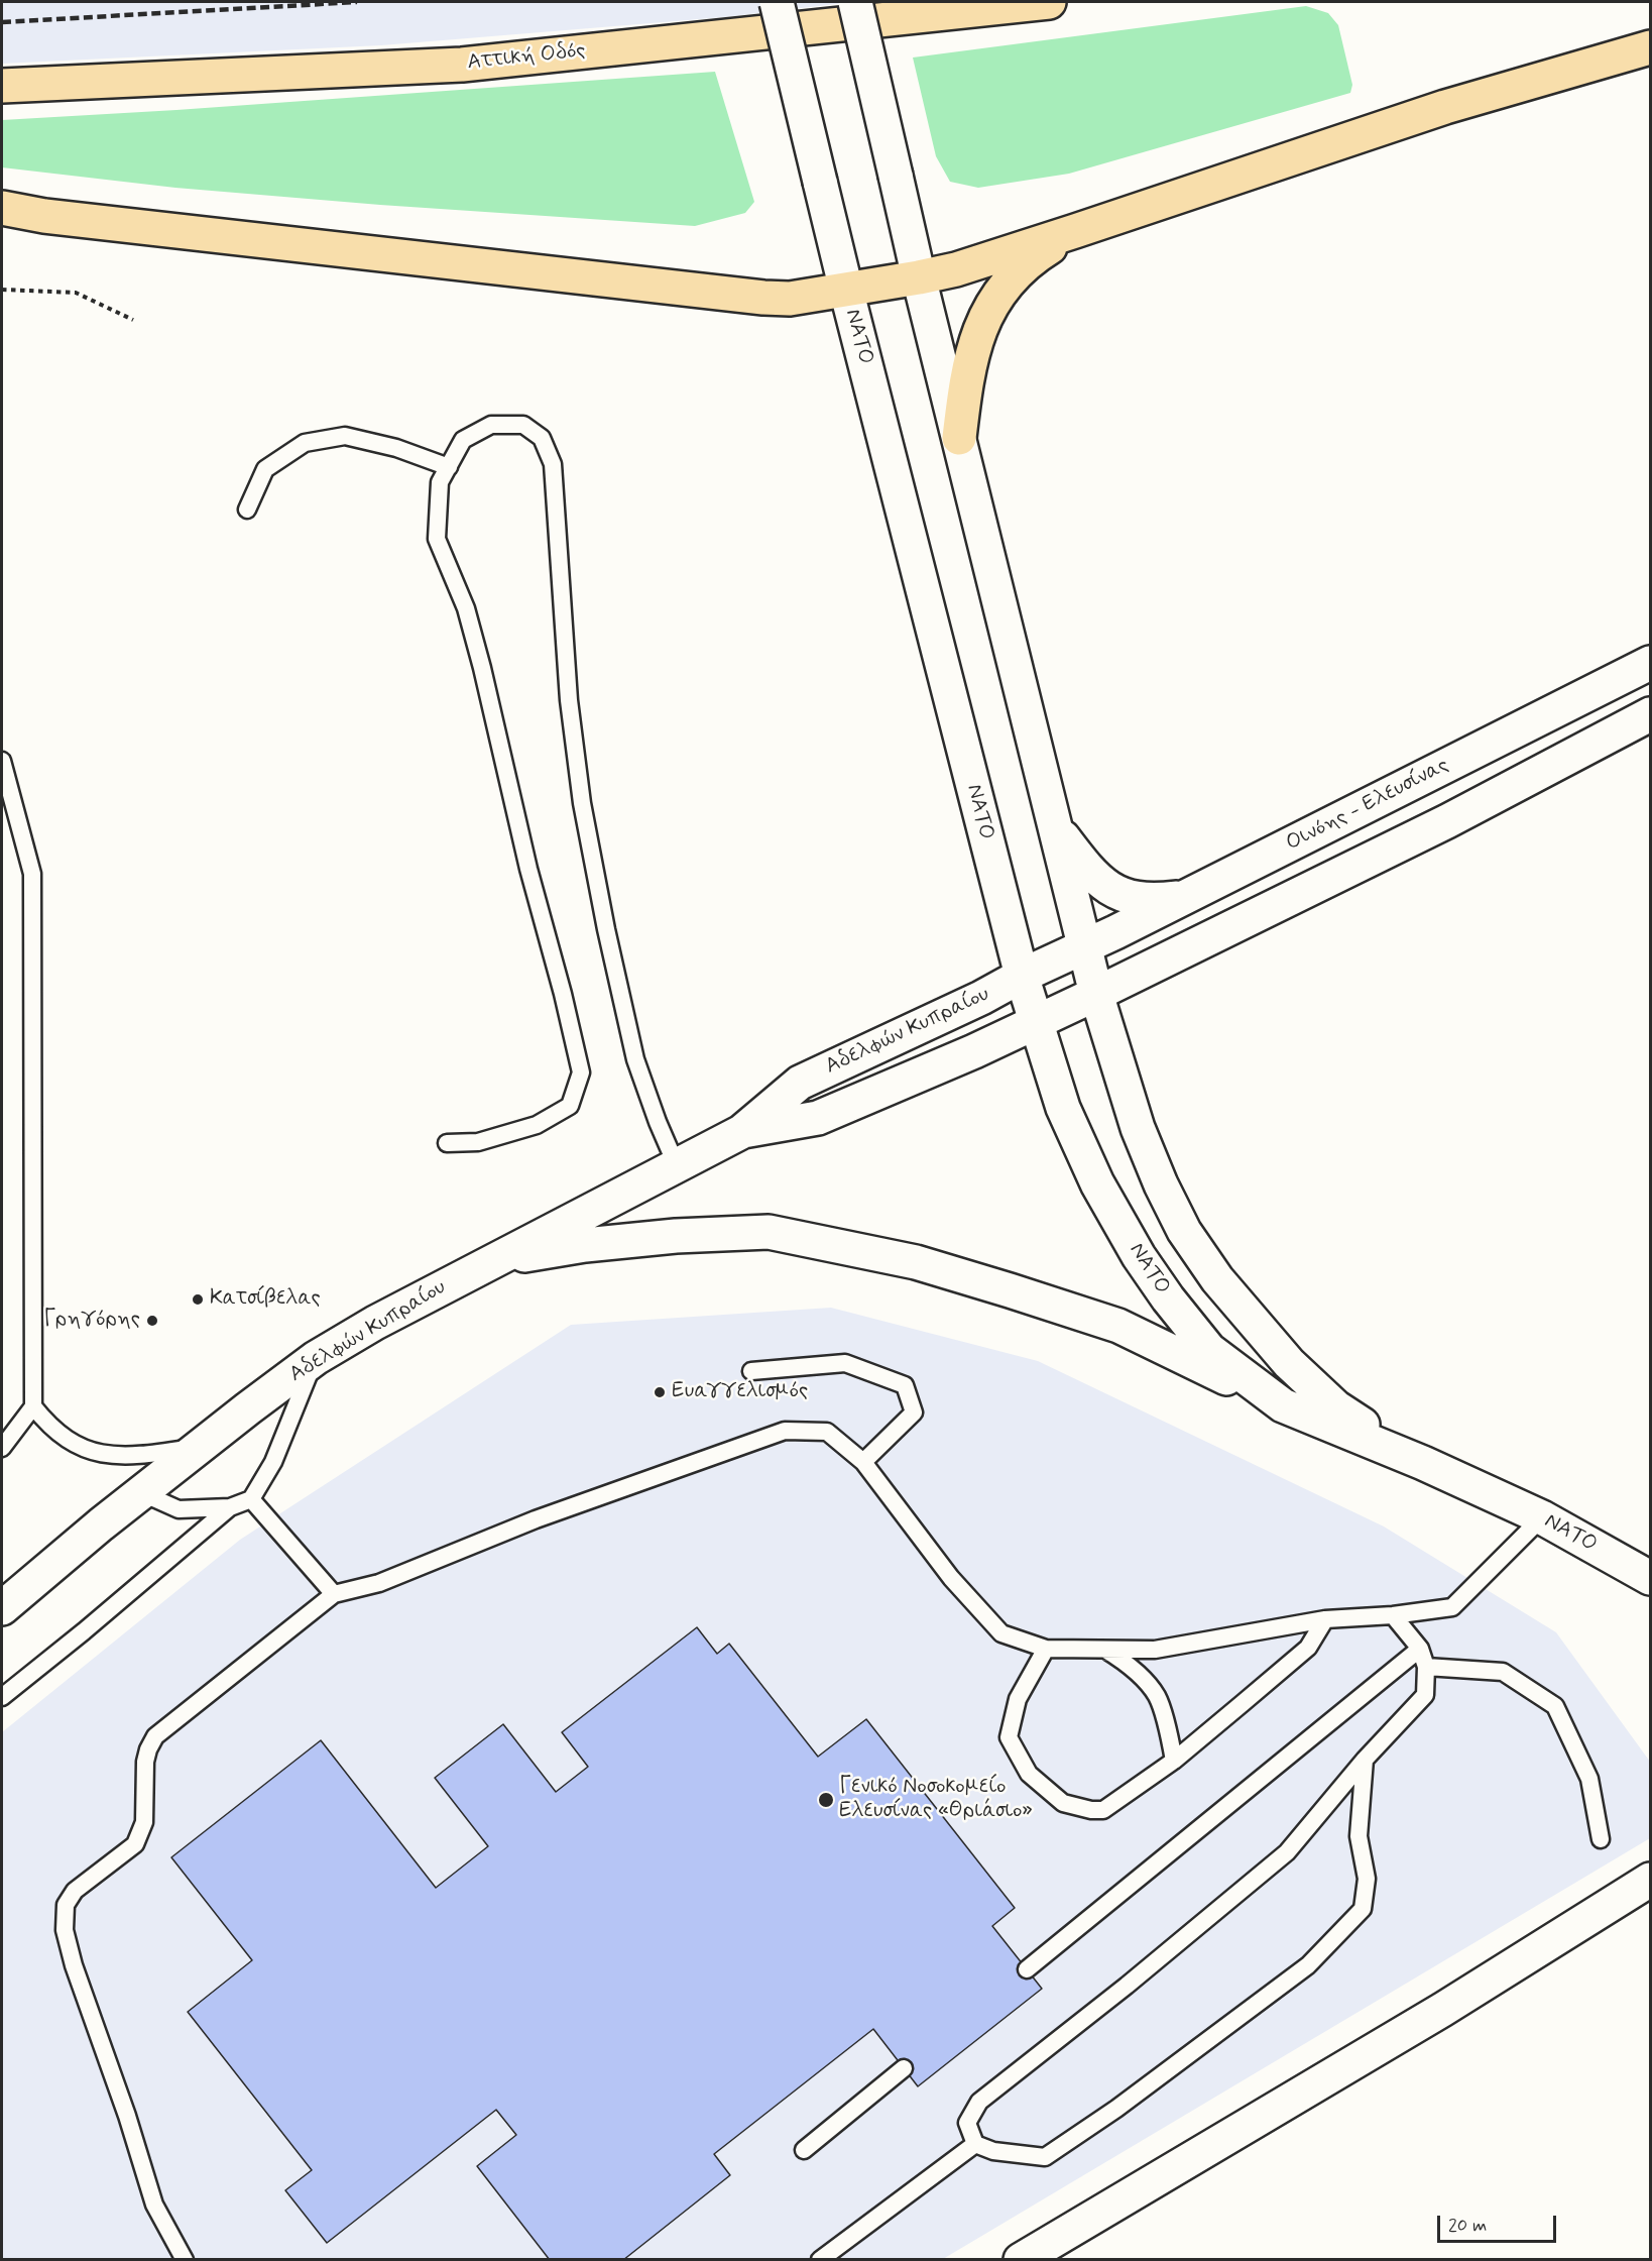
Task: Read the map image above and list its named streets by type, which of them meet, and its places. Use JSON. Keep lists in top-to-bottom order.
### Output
{
  "streets": {
    "highway": ["Αττική Οδός"],
    "main road": ["ΝΑΤΟ", "Οινόης - Ελευσίνας", "Αδελφών Κυπραίου"]
  },
  "crossings": [
    ["ΝΑΤΟ", "Οινόης - Ελευσίνας"],
    ["ΝΑΤΟ", "Αδελφών Κυπραίου"],
    ["Οινόης - Ελευσίνας", "Αδελφών Κυπραίου"]
  ],
  "places": [
    "Κατσίβελας",
    "Γρηγόρης",
    "Ευαγγελισμός",
    "Γενικό Νοσοκομείο Ελευσίνας «Θριάσιο»"
  ],
  "scale_bar": "20 m"
}
